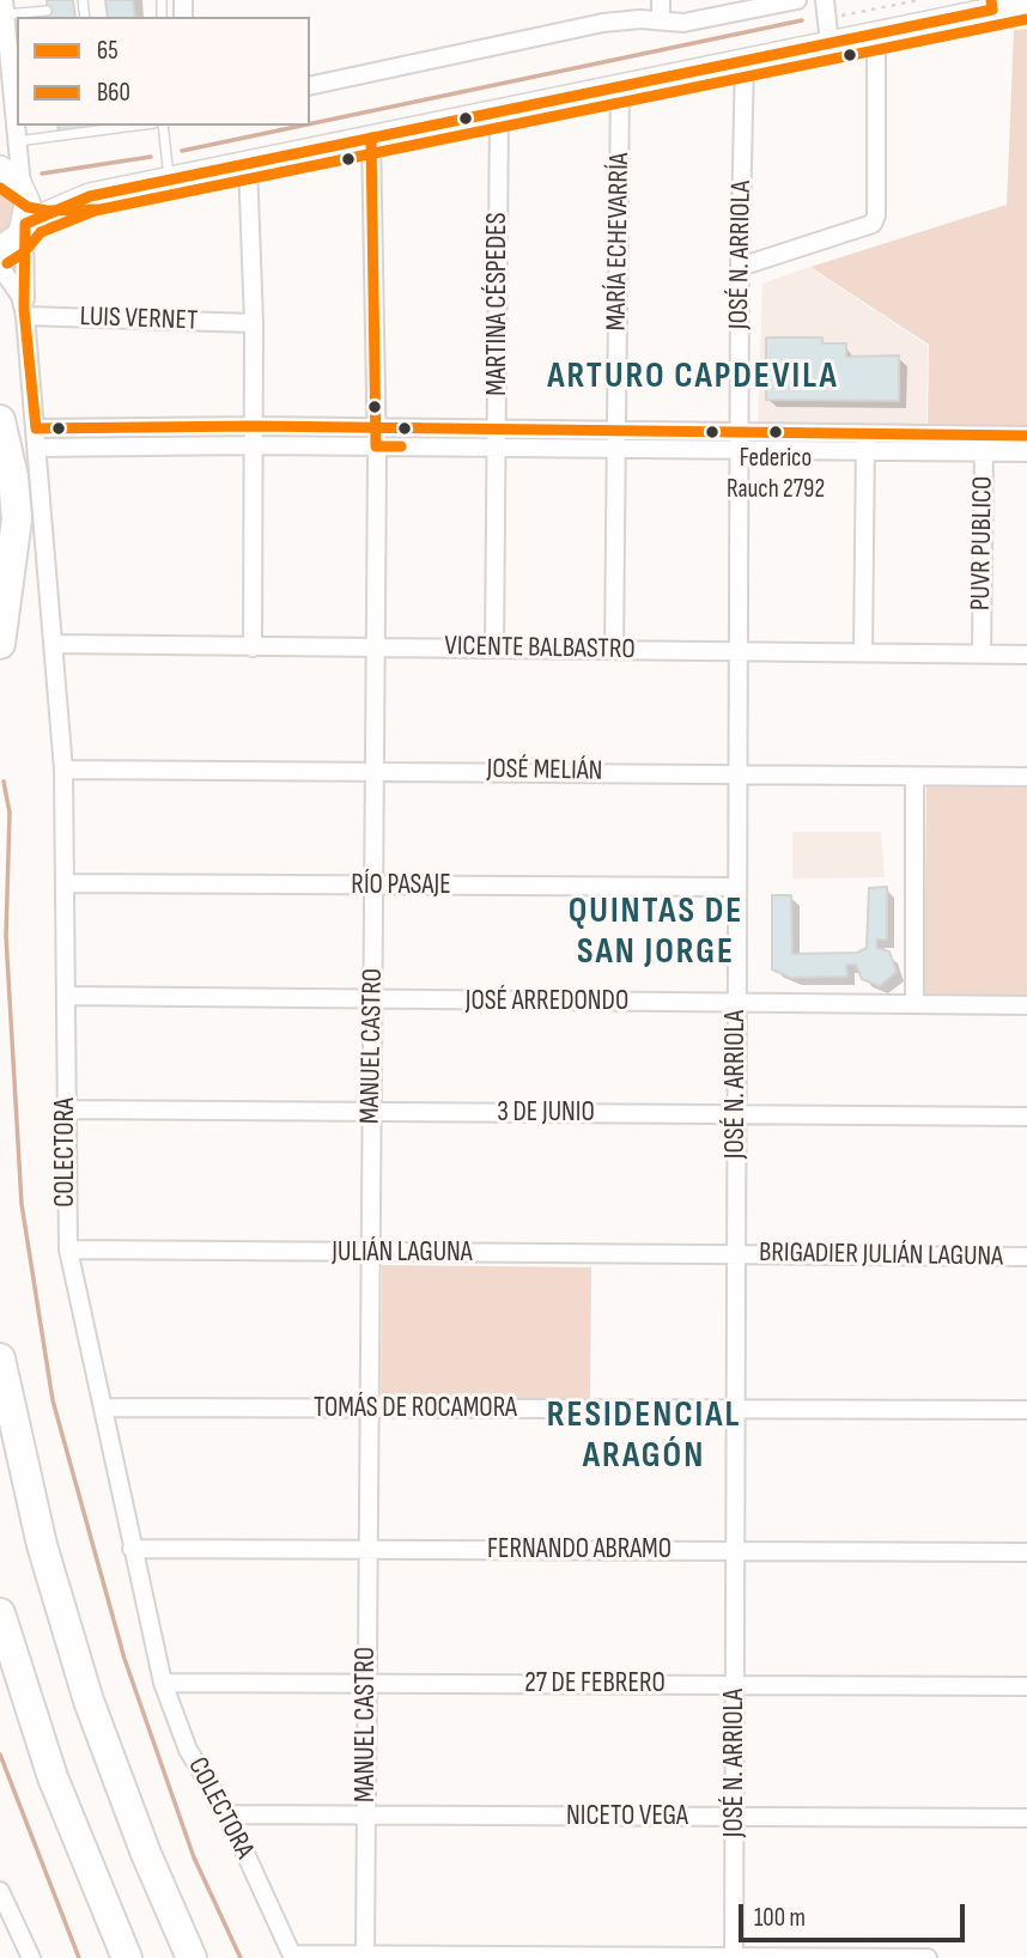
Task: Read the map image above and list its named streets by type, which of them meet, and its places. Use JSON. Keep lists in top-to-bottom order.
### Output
{
  "streets": {
    "street": [
      "MARÍA ECHEVARRÍA",
      "JOSÉ N. ARRIOLA",
      "MARTINA CÉSPEDES",
      "LUIS VERNET",
      "PUVR PUBLICO",
      "VICENTE BALBASTRO",
      "JOSÉ MELIÁN",
      "RÍO PASAJE",
      "JOSÉ ARREDONDO",
      "MANUEL CASTRO",
      "3 DE JUNIO",
      "COLECTORA",
      "JULIÁN LAGUNA",
      "BRIGADIER JULIÁN LAGUNA",
      "TOMÁS DE ROCAMORA",
      "FERNANDO ABRAMO",
      "27 DE FEBRERO",
      "NICETO VEGA"
    ]
  },
  "crossings": [
    ["MARÍA ECHEVARRÍA", "VICENTE BALBASTRO"],
    ["JOSÉ N. ARRIOLA", "VICENTE BALBASTRO"],
    ["JOSÉ N. ARRIOLA", "JOSÉ MELIÁN"],
    ["JOSÉ N. ARRIOLA", "RÍO PASAJE"],
    ["JOSÉ N. ARRIOLA", "JOSÉ ARREDONDO"],
    ["JOSÉ N. ARRIOLA", "3 DE JUNIO"],
    ["JOSÉ N. ARRIOLA", "JULIÁN LAGUNA"],
    ["JOSÉ N. ARRIOLA", "BRIGADIER JULIÁN LAGUNA"],
    ["JOSÉ N. ARRIOLA", "TOMÁS DE ROCAMORA"],
    ["JOSÉ N. ARRIOLA", "FERNANDO ABRAMO"],
    ["JOSÉ N. ARRIOLA", "27 DE FEBRERO"],
    ["JOSÉ N. ARRIOLA", "NICETO VEGA"],
    ["MARTINA CÉSPEDES", "VICENTE BALBASTRO"],
    ["LUIS VERNET", "COLECTORA"],
    ["PUVR PUBLICO", "VICENTE BALBASTRO"],
    ["VICENTE BALBASTRO", "MANUEL CASTRO"],
    ["VICENTE BALBASTRO", "COLECTORA"],
    ["JOSÉ MELIÁN", "MANUEL CASTRO"],
    ["JOSÉ MELIÁN", "COLECTORA"],
    ["RÍO PASAJE", "MANUEL CASTRO"],
    ["RÍO PASAJE", "COLECTORA"],
    ["JOSÉ ARREDONDO", "MANUEL CASTRO"],
    ["JOSÉ ARREDONDO", "COLECTORA"],
    ["MANUEL CASTRO", "3 DE JUNIO"],
    ["MANUEL CASTRO", "JULIÁN LAGUNA"],
    ["MANUEL CASTRO", "TOMÁS DE ROCAMORA"],
    ["MANUEL CASTRO", "FERNANDO ABRAMO"],
    ["MANUEL CASTRO", "27 DE FEBRERO"],
    ["MANUEL CASTRO", "NICETO VEGA"],
    ["3 DE JUNIO", "COLECTORA"],
    ["COLECTORA", "JULIÁN LAGUNA"],
    ["COLECTORA", "TOMÁS DE ROCAMORA"],
    ["COLECTORA", "FERNANDO ABRAMO"],
    ["COLECTORA", "27 DE FEBRERO"],
    ["COLECTORA", "NICETO VEGA"],
    ["JULIÁN LAGUNA", "BRIGADIER JULIÁN LAGUNA"]
  ],
  "districts": ["ARTURO CAPDEVILA", "QUINTAS DE SAN JORGE", "RESIDENCIAL ARAGÓN"],
  "places": ["Federico Rauch 2792"],
  "lines": ["transit line 65", "transit line B60"],
  "legend": ["65", "B60"],
  "scale_bar": "100 m"
}
